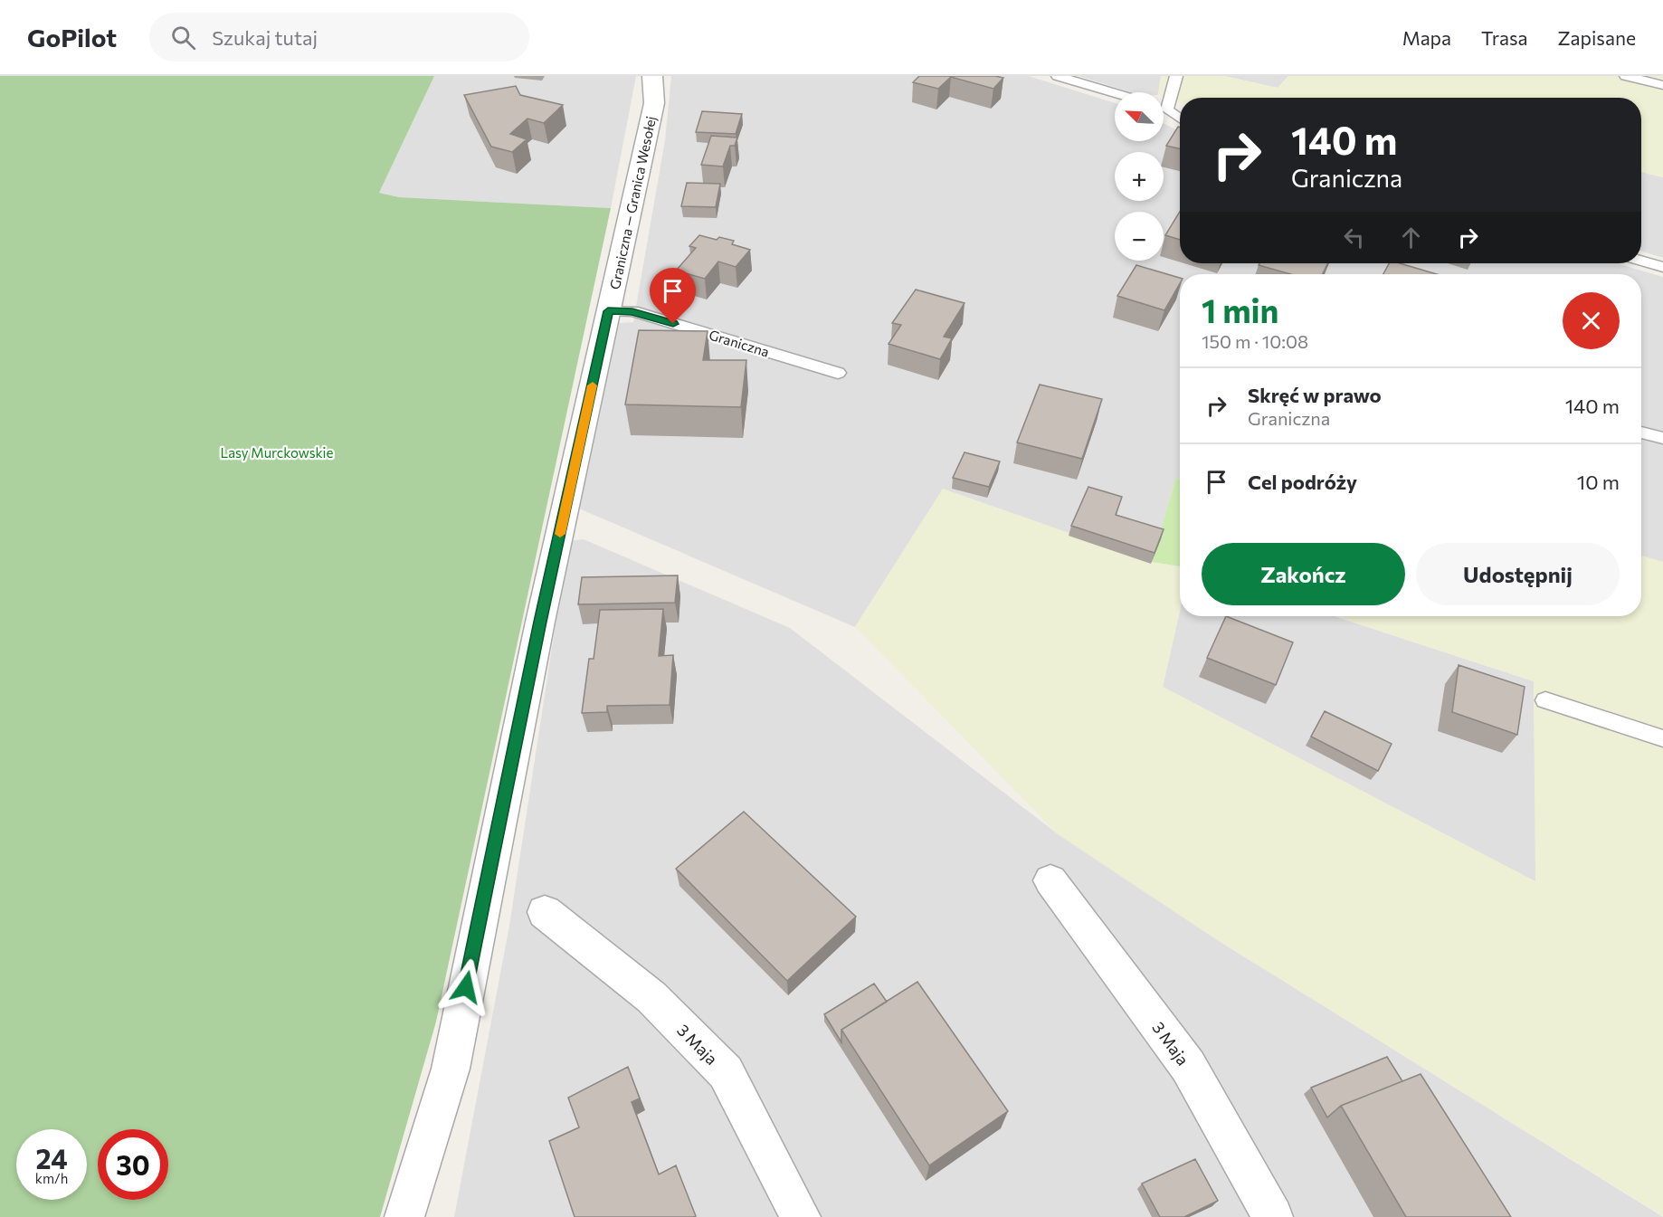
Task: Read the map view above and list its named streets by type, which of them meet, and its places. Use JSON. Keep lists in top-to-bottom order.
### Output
{
  "streets": {
    "street": ["Graniczna — Granica Wesołej", "3 Maja"],
    "lane": ["Graniczna"]
  },
  "crossings": [
    ["Graniczna — Granica Wesołej", "Graniczna"]
  ],
  "parks": ["Lasy Murckowskie"],
  "north": "top left",
  "page": {
    "header": "GoPilot",
    "search": "Szukaj tutaj",
    "nav": ["Mapa", "Trasa", "Zapisane"],
    "map_buttons": ["+", "−"],
    "turn": ["140 m", "Graniczna"],
    "heading": ["1 min", "150 m · 10:08"],
    "list": [
      {
        "name": "Skręć w prawo",
        "note": "Graniczna",
        "value": "140 m"
      },
      {
        "name": "Cel podróży",
        "value": "10 m"
      }
    ],
    "buttons": ["Zakończ", "Udostępnij"],
    "speed": "24 km/h",
    "limit": "30"
  }
}
